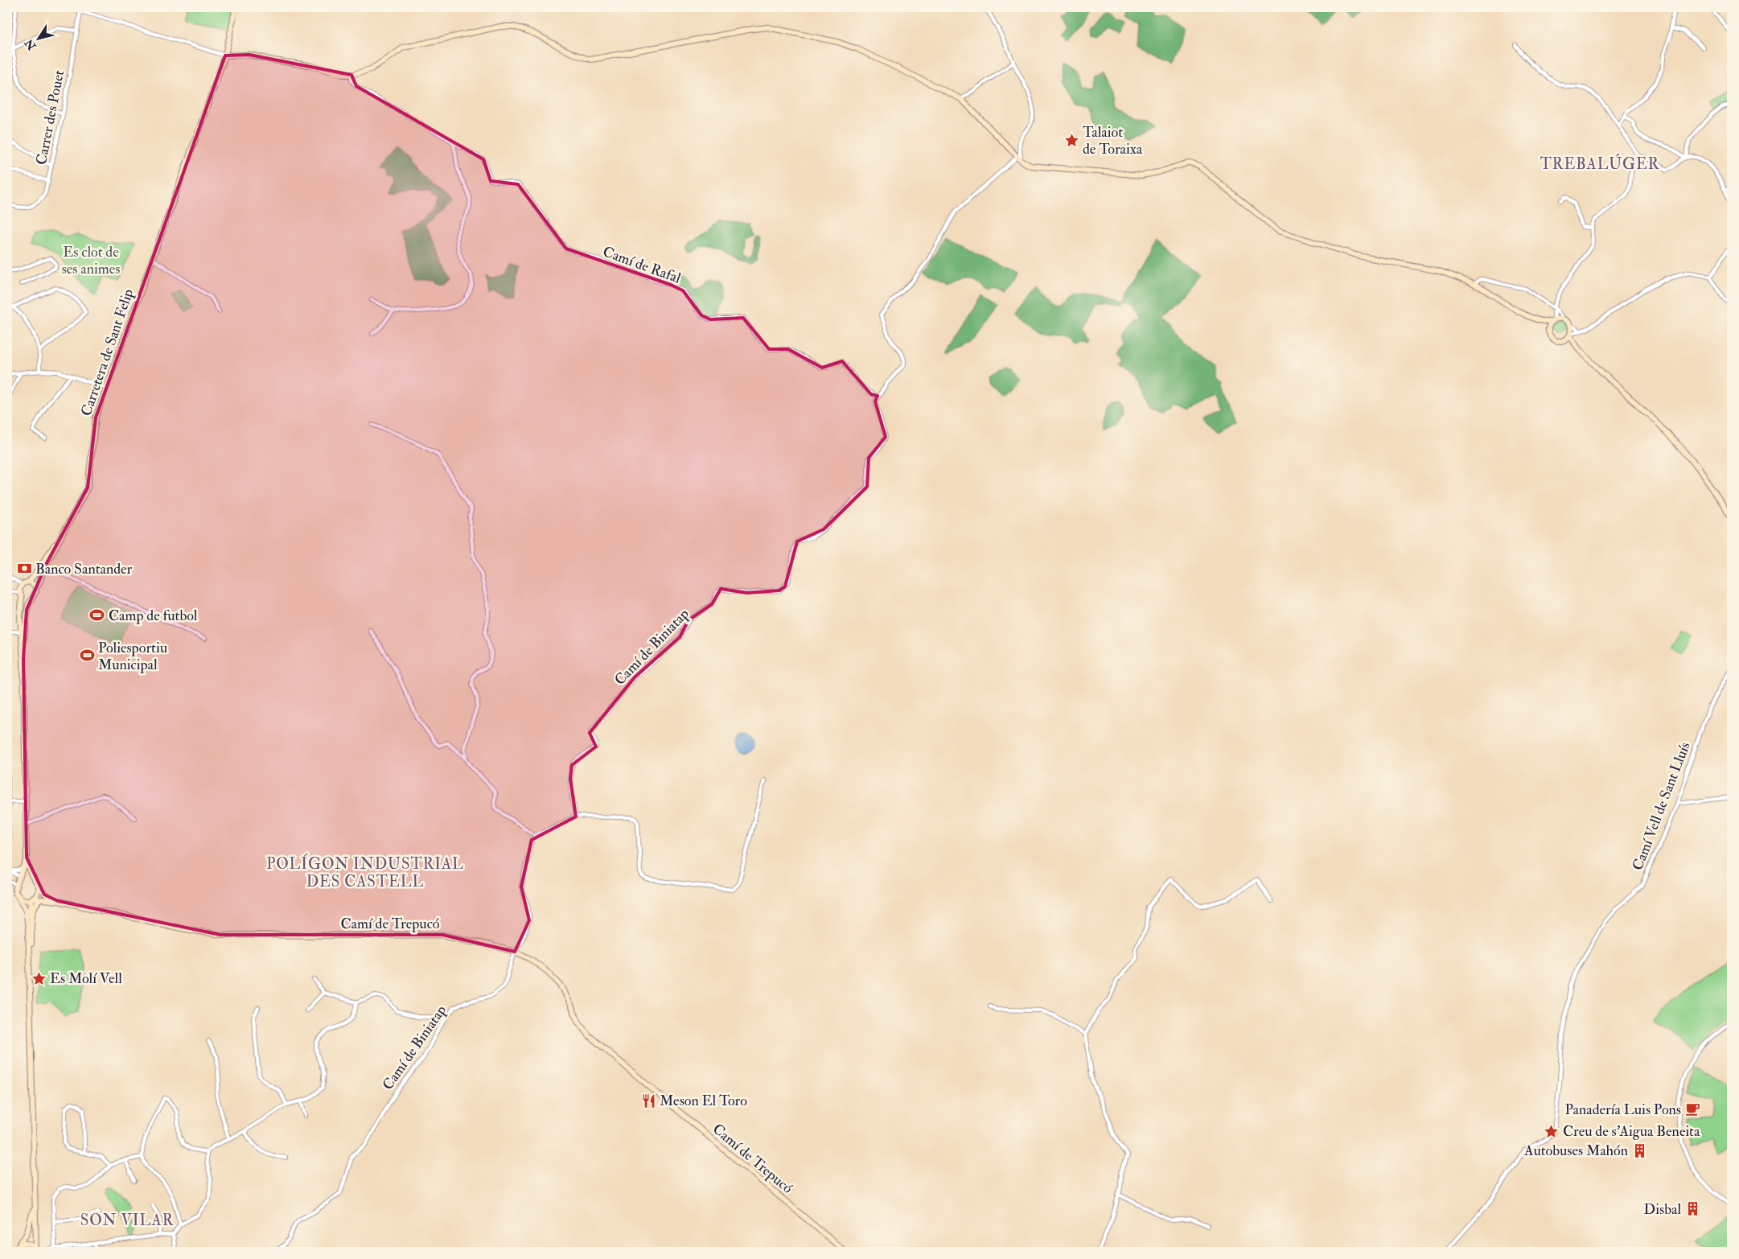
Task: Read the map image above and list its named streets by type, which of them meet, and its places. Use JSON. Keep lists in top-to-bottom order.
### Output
{
  "streets": {
    "main road": ["Carretera de Sant Felip", "Camí de Trepucó"],
    "street": [
      "Carrer des Pouet",
      "Camí de Rafal",
      "Camí de Biniatap",
      "Camí Vell de Sant Lluís"
    ]
  },
  "crossings": [
    ["Camí de Rafal", "Camí de Biniatap"],
    ["Camí de Biniatap", "Camí de Trepucó"]
  ],
  "districts": ["TREBALÚGER", "POLÍGON INDUSTRIAL DES CASTELL", "SON VILAR"],
  "parks": ["Es clot de ses animes"],
  "places": {
    "place": ["Talaiot de Toraixa", "Es Molí Vell", "Creu de s'Aigua Beneita"],
    "bank": ["Banco Santander"],
    "sports": ["Camp de futbol", "Poliesportiu Municipal"],
    "restaurant": ["Meson El Toro"],
    "cafe": ["Panadería Luis Pons"],
    "building": ["Autobuses Mahón", "Disbal"]
  },
  "north": "bottom left"
}
